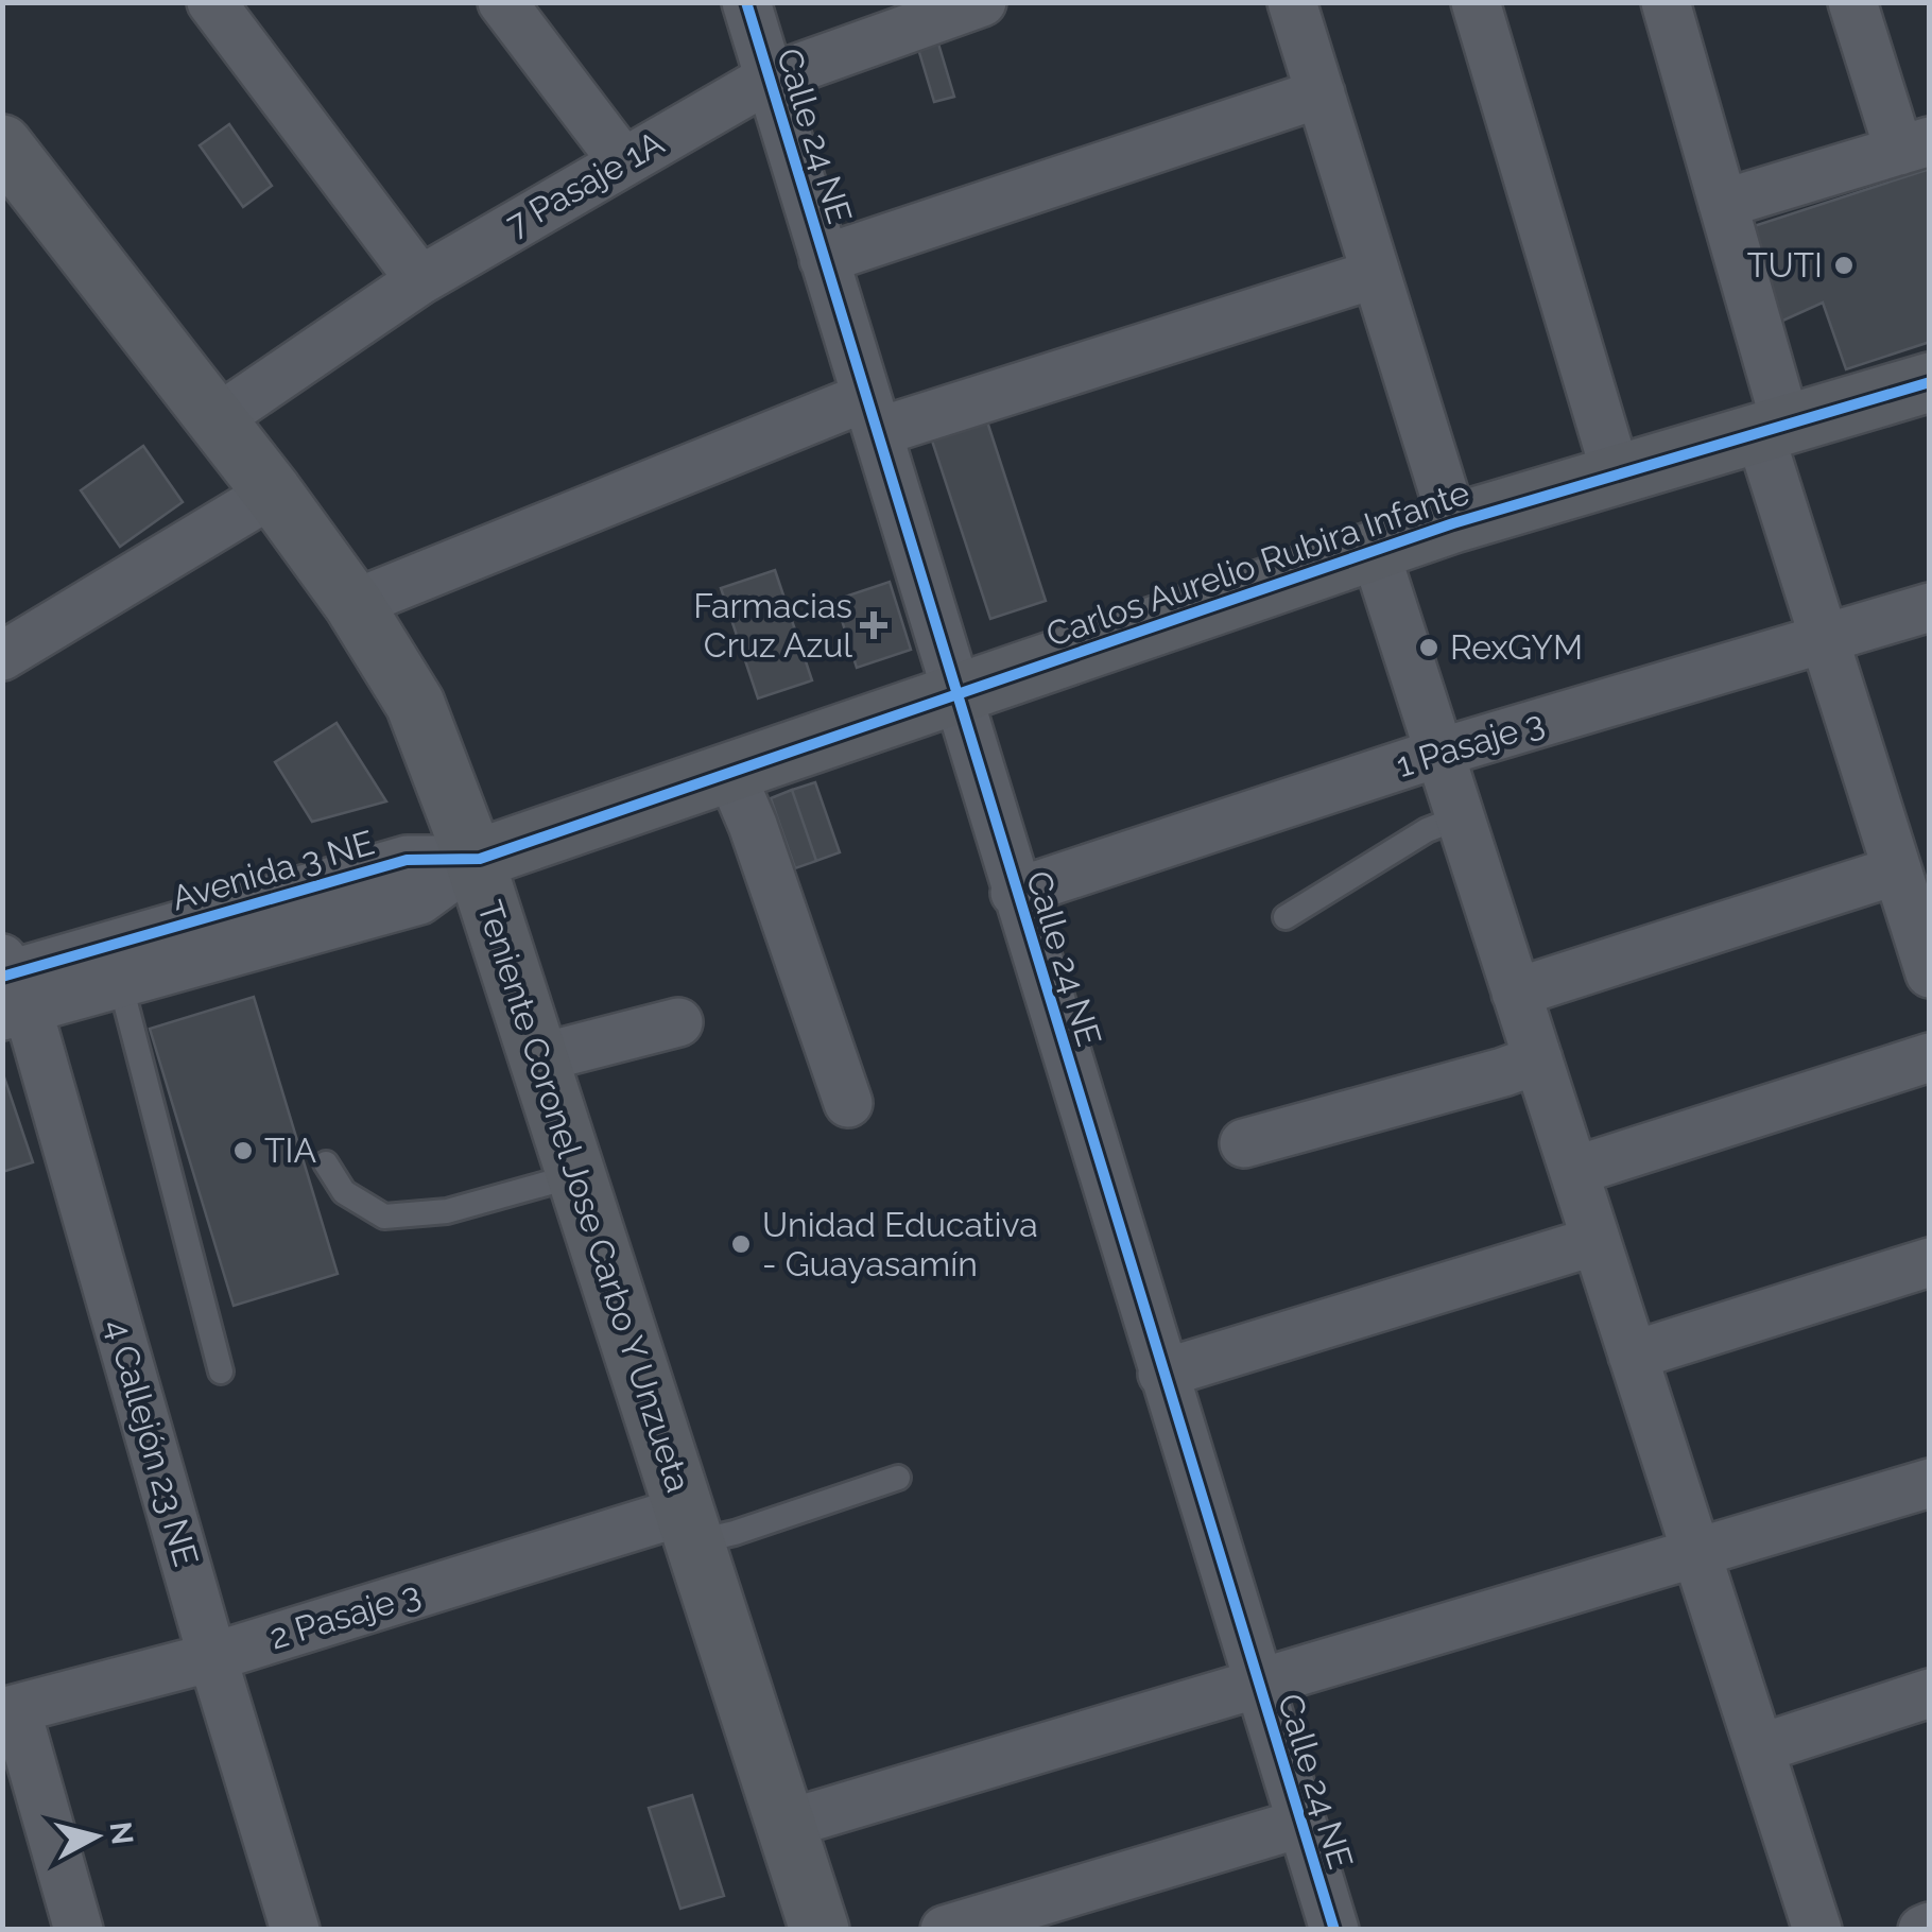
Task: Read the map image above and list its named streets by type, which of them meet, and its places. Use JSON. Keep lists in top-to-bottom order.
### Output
{
  "streets": {
    "street": [
      "Calle 24 NE",
      "7 Pasaje 1A",
      "Carlos Aurelio Rubira Infante",
      "1 Pasaje 3",
      "Avenida 3 NE",
      "Teniente Coronel Jose Carbo Y Unzueta",
      "4 Callejón 23 NE",
      "2 Pasaje 3"
    ]
  },
  "crossings": [
    ["Calle 24 NE", "7 Pasaje 1A"],
    ["Calle 24 NE", "Carlos Aurelio Rubira Infante"],
    ["Calle 24 NE", "1 Pasaje 3"],
    ["7 Pasaje 1A", "Teniente Coronel Jose Carbo Y Unzueta"],
    ["Carlos Aurelio Rubira Infante", "Avenida 3 NE"],
    ["Avenida 3 NE", "Teniente Coronel Jose Carbo Y Unzueta"],
    ["Avenida 3 NE", "4 Callejón 23 NE"],
    ["Teniente Coronel Jose Carbo Y Unzueta", "2 Pasaje 3"],
    ["4 Callejón 23 NE", "2 Pasaje 3"]
  ],
  "places": {
    "other": [
      "TUTI",
      "RexGYM",
      "TIA",
      "Unidad Educativa - Guayasamín"
    ],
    "health": ["Farmacias Cruz Azul"]
  },
  "north": "right"
}
